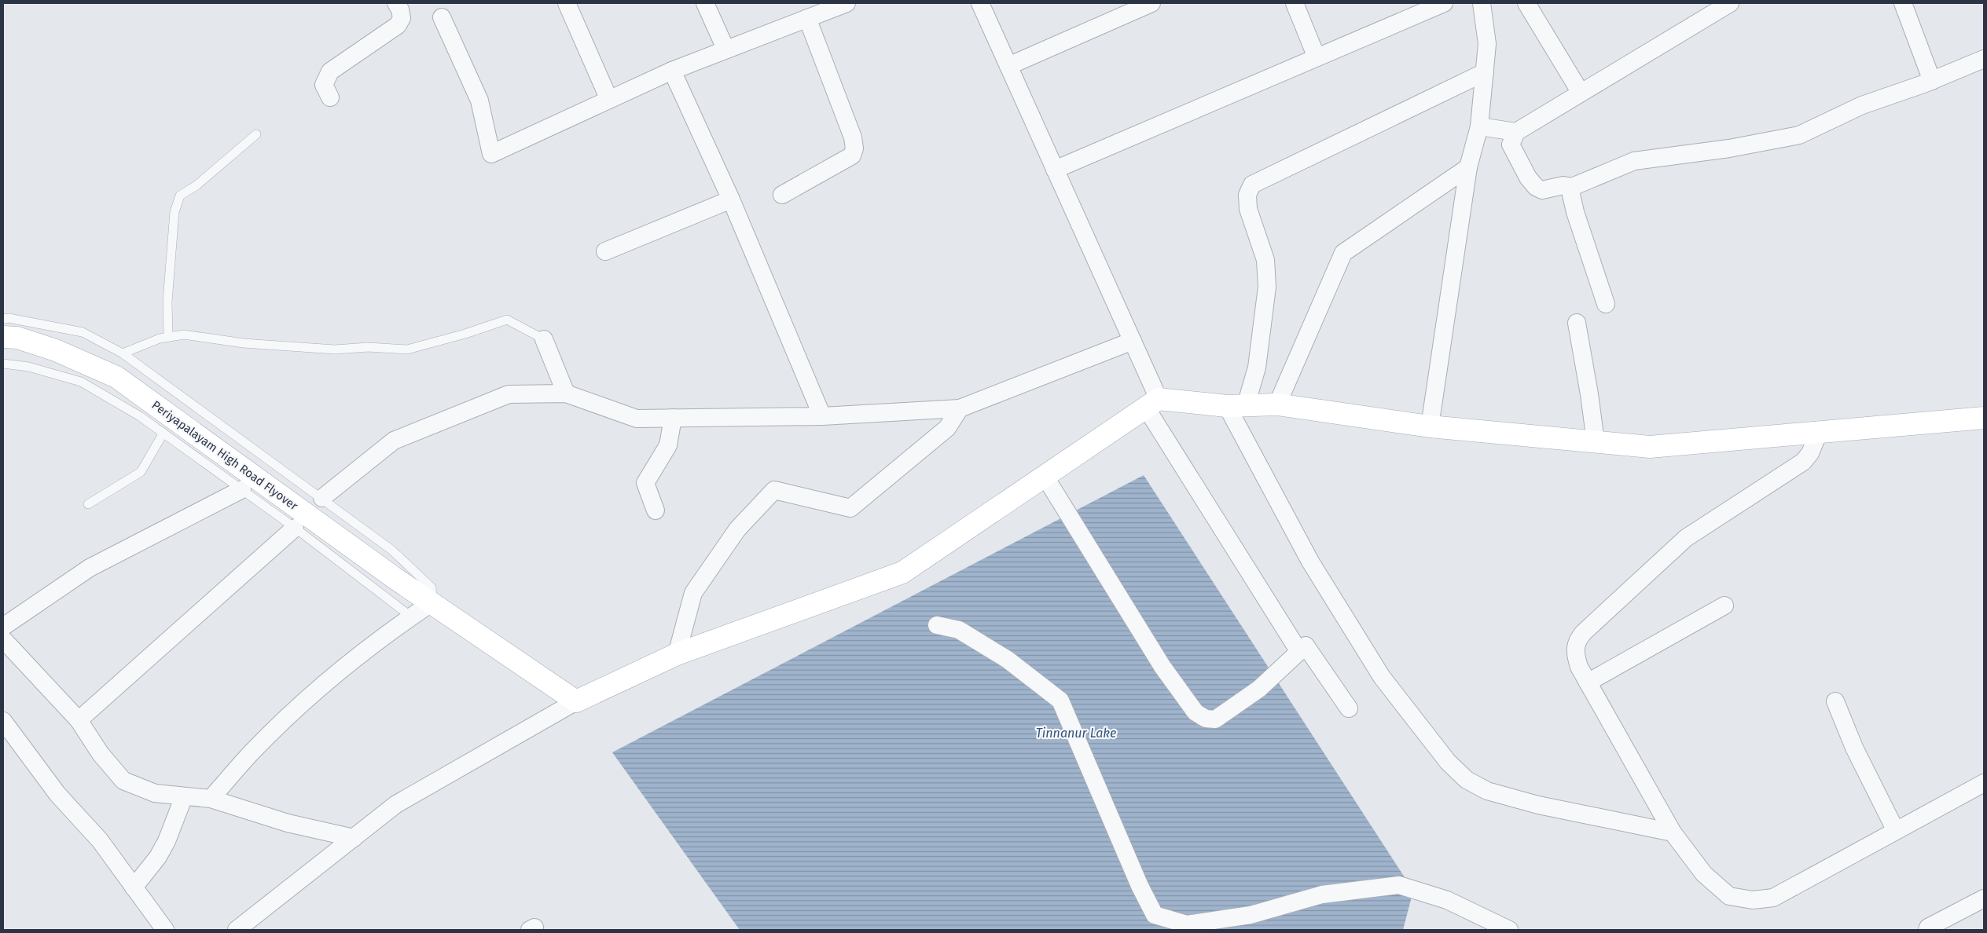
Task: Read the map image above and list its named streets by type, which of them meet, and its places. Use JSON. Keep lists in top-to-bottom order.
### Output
{
  "streets": {
    "main road": ["Periyapalayam High Road Flyover"]
  },
  "water": ["Tinnanur Lake"]
}
